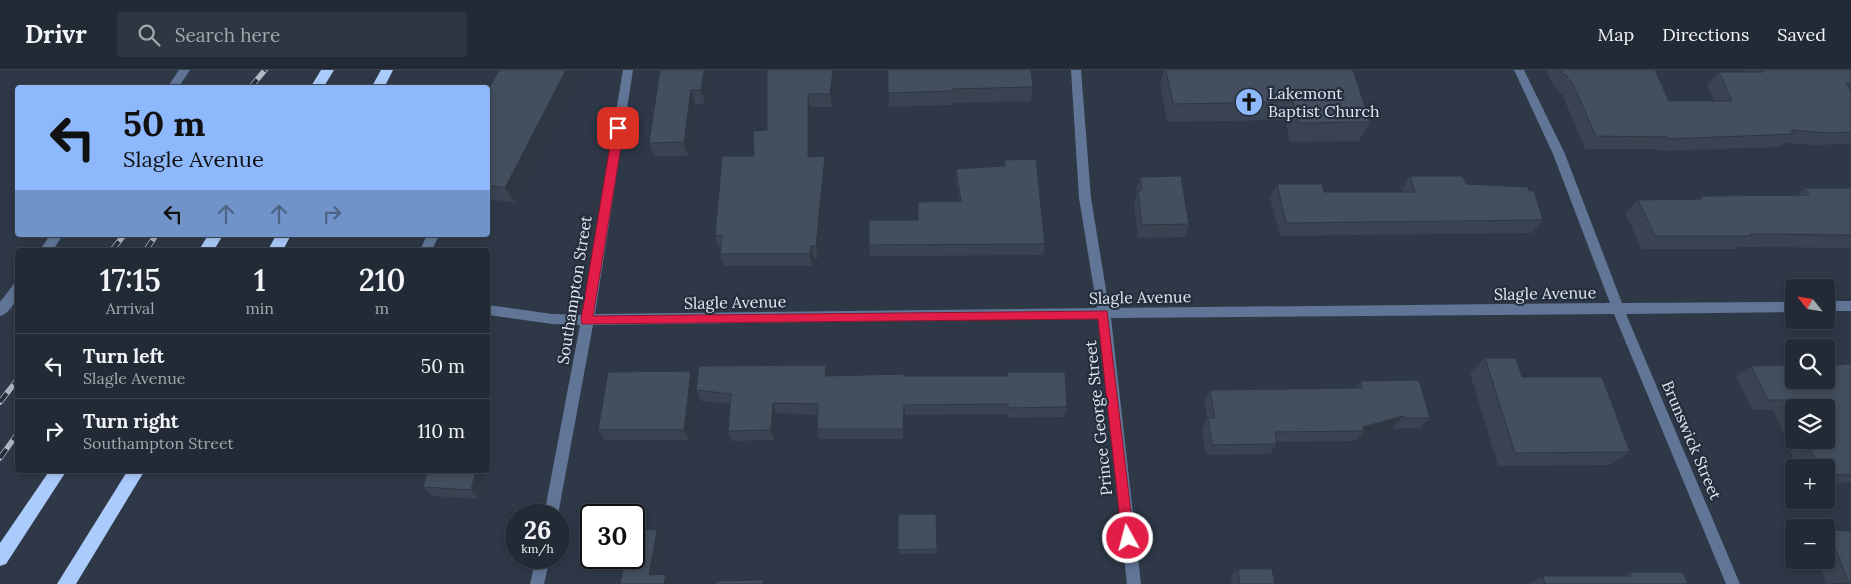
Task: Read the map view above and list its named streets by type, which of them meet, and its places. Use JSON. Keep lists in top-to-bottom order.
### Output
{
  "streets": {
    "street": [
      "Southampton Street",
      "Slagle Avenue",
      "Prince George Street",
      "Brunswick Street"
    ]
  },
  "crossings": [
    ["Southampton Street", "Slagle Avenue"],
    ["Slagle Avenue", "Prince George Street"],
    ["Slagle Avenue", "Brunswick Street"]
  ],
  "places": {
    "church": ["Lakemont Baptist Church"]
  },
  "north": "top left",
  "page": {
    "header": "Drivr",
    "search": "Search here",
    "nav": ["Map", "Directions", "Saved"],
    "turn": ["50 m", "Slagle Avenue"],
    "eta": [
      "17:15",
      "Arrival",
      "1",
      "min",
      "210",
      "m"
    ],
    "map_buttons": ["+", "−"],
    "list": [
      {
        "name": "Turn left",
        "note": "Slagle Avenue",
        "value": "50 m"
      },
      {
        "name": "Turn right",
        "note": "Southampton Street",
        "value": "110 m"
      }
    ],
    "speed": "26 km/h",
    "limit": "30"
  }
}
